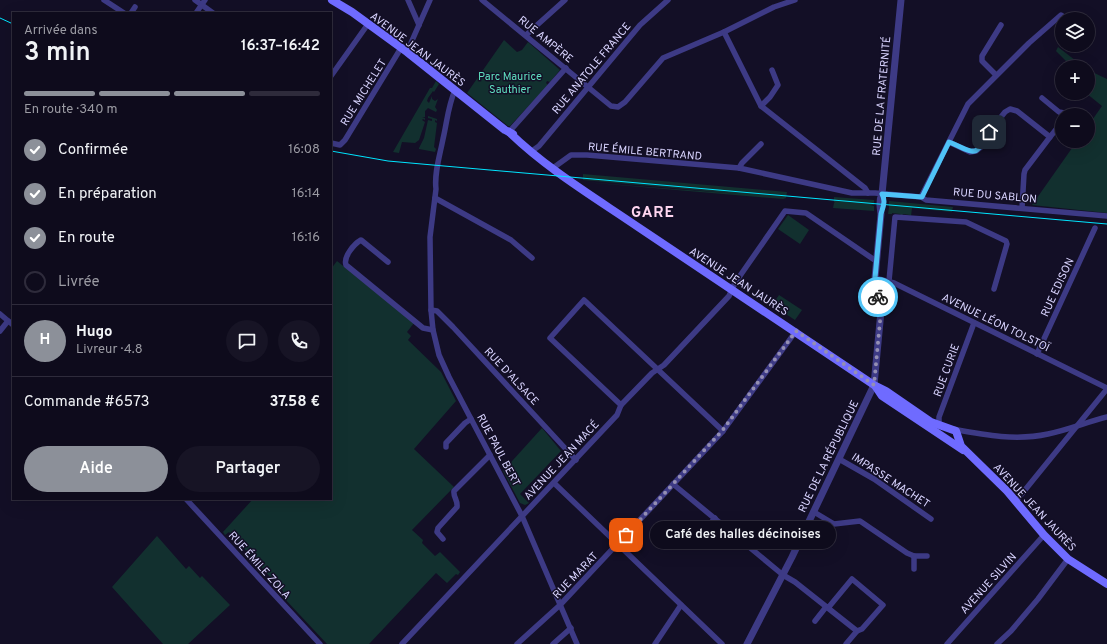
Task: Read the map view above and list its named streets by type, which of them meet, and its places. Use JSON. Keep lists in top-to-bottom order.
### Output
{
  "streets": {
    "main road": ["AVENUE JEAN JAURÈS"],
    "street": [
      "RUE AMPÈRE",
      "RUE ANATOLE FRANCE",
      "RUE MICHELET",
      "RUE DE LA FRATERNITÉ",
      "RUE ÉMILE BERTRAND",
      "RUE DU SABLON",
      "RUE EDISON",
      "AVENUE LÉON TOLSTOÏ",
      "RUE CURIE",
      "RUE D'ALSACE",
      "RUE PAUL BERT",
      "RUE DE LA RÉPUBLIQUE",
      "AVENUE JEAN MACÉ",
      "IMPASSE MACHET",
      "RUE ÉMILE ZOLA",
      "RUE MARAT",
      "AVENUE SILVIN"
    ]
  },
  "crossings": [
    ["RUE AMPÈRE", "RUE ANATOLE FRANCE"],
    ["AVENUE JEAN JAURÈS", "RUE ANATOLE FRANCE"],
    ["AVENUE JEAN JAURÈS", "RUE MICHELET"],
    ["AVENUE JEAN JAURÈS", "RUE DE LA FRATERNITÉ"],
    ["AVENUE JEAN JAURÈS", "RUE ÉMILE BERTRAND"],
    ["AVENUE JEAN JAURÈS", "RUE CURIE"],
    ["AVENUE JEAN JAURÈS", "RUE PAUL BERT"],
    ["AVENUE JEAN JAURÈS", "RUE DE LA RÉPUBLIQUE"],
    ["AVENUE JEAN JAURÈS", "AVENUE JEAN MACÉ"],
    ["AVENUE JEAN JAURÈS", "RUE MARAT"],
    ["AVENUE JEAN JAURÈS", "AVENUE SILVIN"],
    ["RUE DE LA FRATERNITÉ", "RUE ÉMILE BERTRAND"],
    ["RUE DE LA FRATERNITÉ", "RUE DU SABLON"],
    ["RUE DE LA FRATERNITÉ", "AVENUE LÉON TOLSTOÏ"],
    ["RUE DE LA FRATERNITÉ", "RUE DE LA RÉPUBLIQUE"],
    ["RUE DE LA FRATERNITÉ", "AVENUE JEAN MACÉ"],
    ["RUE ÉMILE BERTRAND", "RUE DU SABLON"],
    ["RUE EDISON", "AVENUE LÉON TOLSTOÏ"],
    ["AVENUE LÉON TOLSTOÏ", "RUE CURIE"],
    ["RUE D'ALSACE", "RUE PAUL BERT"],
    ["RUE D'ALSACE", "AVENUE JEAN MACÉ"],
    ["RUE PAUL BERT", "AVENUE JEAN MACÉ"],
    ["RUE PAUL BERT", "RUE MARAT"],
    ["RUE DE LA RÉPUBLIQUE", "IMPASSE MACHET"]
  ],
  "districts": ["GARE"],
  "parks": ["Parc Maurice Sauthier"],
  "places": ["Café des halles décinoises"],
  "page": {
    "map_buttons": ["+", "−"],
    "heading": ["3 min", "Arrivée dans", "16:37–16:42"],
    "panel": [
      "Hugo",
      "Livreur · 4.8",
      "Commande #6573",
      "37.58 €"
    ],
    "bar": "En route · 340 m",
    "list": [
      ["Confirmée", "16:08"],
      ["En préparation", "16:14"],
      ["En route", "16:16"],
      "Livrée"
    ],
    "round": "H",
    "buttons": ["Aide", "Partager"],
    "bubble": "Café des halles décinoises"
  }
}
